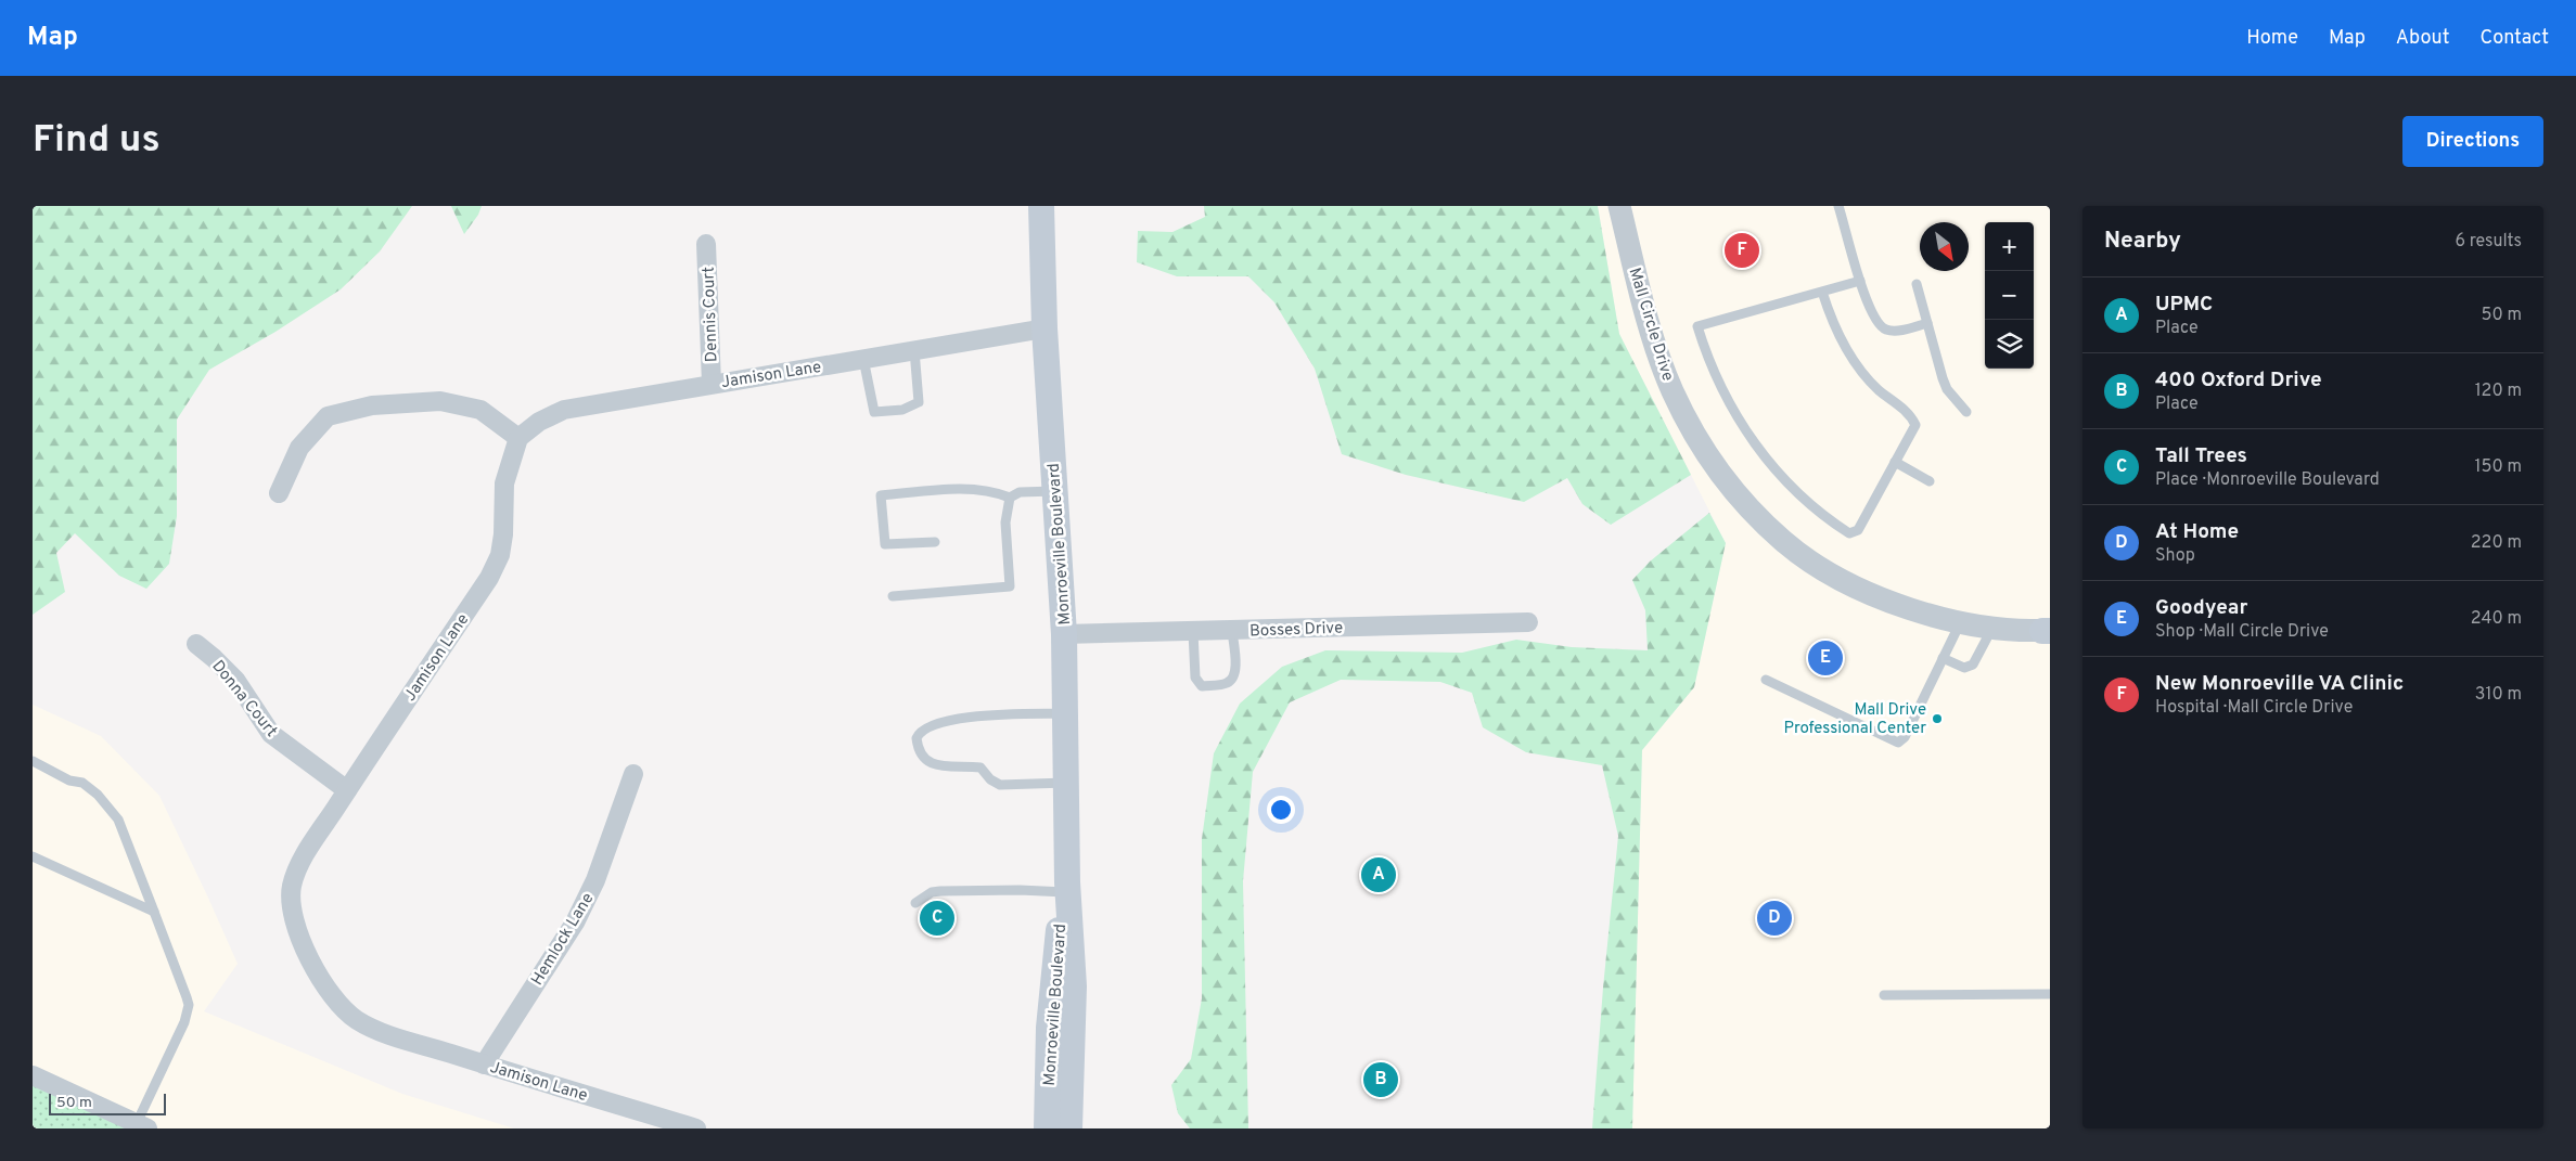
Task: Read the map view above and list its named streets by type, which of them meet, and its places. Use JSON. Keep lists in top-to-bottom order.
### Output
{
  "streets": {
    "main road": ["Monroeville Boulevard"],
    "street": [
      "Dennis Court",
      "Mall Circle Drive",
      "Jamison Lane",
      "Bosses Drive",
      "Donna Court",
      "Hemlock Lane"
    ]
  },
  "crossings": [
    ["Dennis Court", "Jamison Lane"],
    ["Jamison Lane", "Monroeville Boulevard"],
    ["Jamison Lane", "Donna Court"],
    ["Jamison Lane", "Hemlock Lane"],
    ["Monroeville Boulevard", "Bosses Drive"]
  ],
  "places": ["Mall Drive Professional Center"],
  "scale_bar": "50 m",
  "north": "bottom right",
  "page": {
    "header": "Map",
    "nav": [
      "Home",
      "Map",
      "About",
      "Contact"
    ],
    "buttons": "Directions",
    "title": "Find us",
    "heading": ["Nearby", "6 results"],
    "map_buttons": ["+", "−"],
    "pins": [
      "F",
      "E",
      "A",
      "C",
      "D",
      "B"
    ],
    "list": [
      {
        "mark": "A",
        "name": "UPMC",
        "note": "Place",
        "value": "50 m"
      },
      {
        "mark": "B",
        "name": "400 Oxford Drive",
        "note": "Place",
        "value": "120 m"
      },
      {
        "mark": "C",
        "name": "Tall Trees",
        "note": "Place · Monroeville Boulevard",
        "value": "150 m"
      },
      {
        "mark": "D",
        "name": "At Home",
        "note": "Shop",
        "value": "220 m"
      },
      {
        "mark": "E",
        "name": "Goodyear",
        "note": "Shop · Mall Circle Drive",
        "value": "240 m"
      },
      {
        "mark": "F",
        "name": "New Monroeville VA Clinic",
        "note": "Hospital · Mall Circle Drive",
        "value": "310 m"
      }
    ],
    "scale": "50 m"
  }
}
